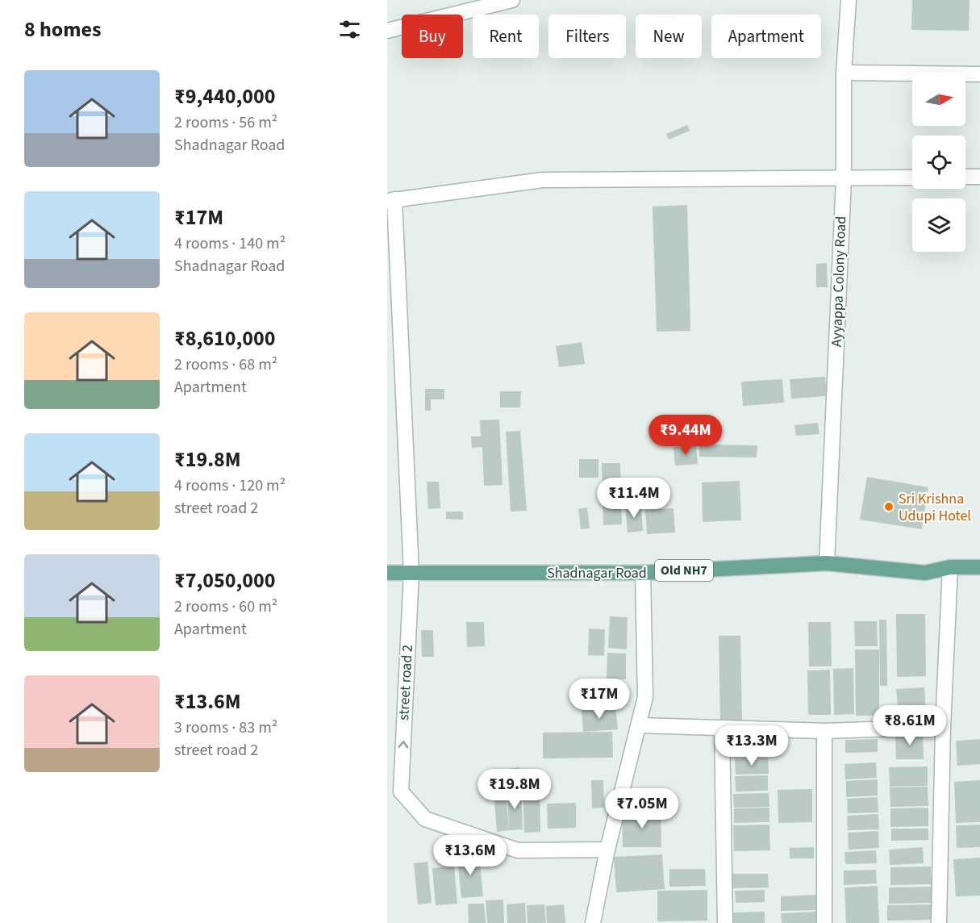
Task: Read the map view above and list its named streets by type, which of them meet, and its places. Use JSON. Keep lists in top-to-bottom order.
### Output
{
  "streets": {
    "main road": ["Old NH7", "Shadnagar Road"],
    "street": ["Ayyappa Colony Road", "street road 2"]
  },
  "crossings": [
    ["Ayyappa Colony Road", "Shadnagar Road"],
    ["Shadnagar Road", "street road 2"]
  ],
  "places": ["Sri Krishna Udupi Hotel"],
  "north": "right",
  "page": {
    "heading": "8 homes",
    "chip": [
      "Buy",
      "Rent",
      "Filters",
      "New",
      "Apartment"
    ],
    "list": [
      {
        "name": "₹9,440,000",
        "note": "2 rooms · 56 m² · Shadnagar Road"
      },
      {
        "name": "₹17M",
        "note": "4 rooms · 140 m² · Shadnagar Road"
      },
      {
        "name": "₹8,610,000",
        "note": "2 rooms · 68 m² · Apartment"
      },
      {
        "name": "₹19.8M",
        "note": "4 rooms · 120 m² · street road 2"
      },
      {
        "name": "₹7,050,000",
        "note": "2 rooms · 60 m² · Apartment"
      },
      {
        "name": "₹13.6M",
        "note": "3 rooms · 83 m² · street road 2"
      }
    ],
    "price": [
      "₹9.44M",
      "₹11.4M",
      "₹17M",
      "₹8.61M",
      "₹13.3M",
      "₹19.8M",
      "₹7.05M",
      "₹13.6M"
    ]
  }
}
